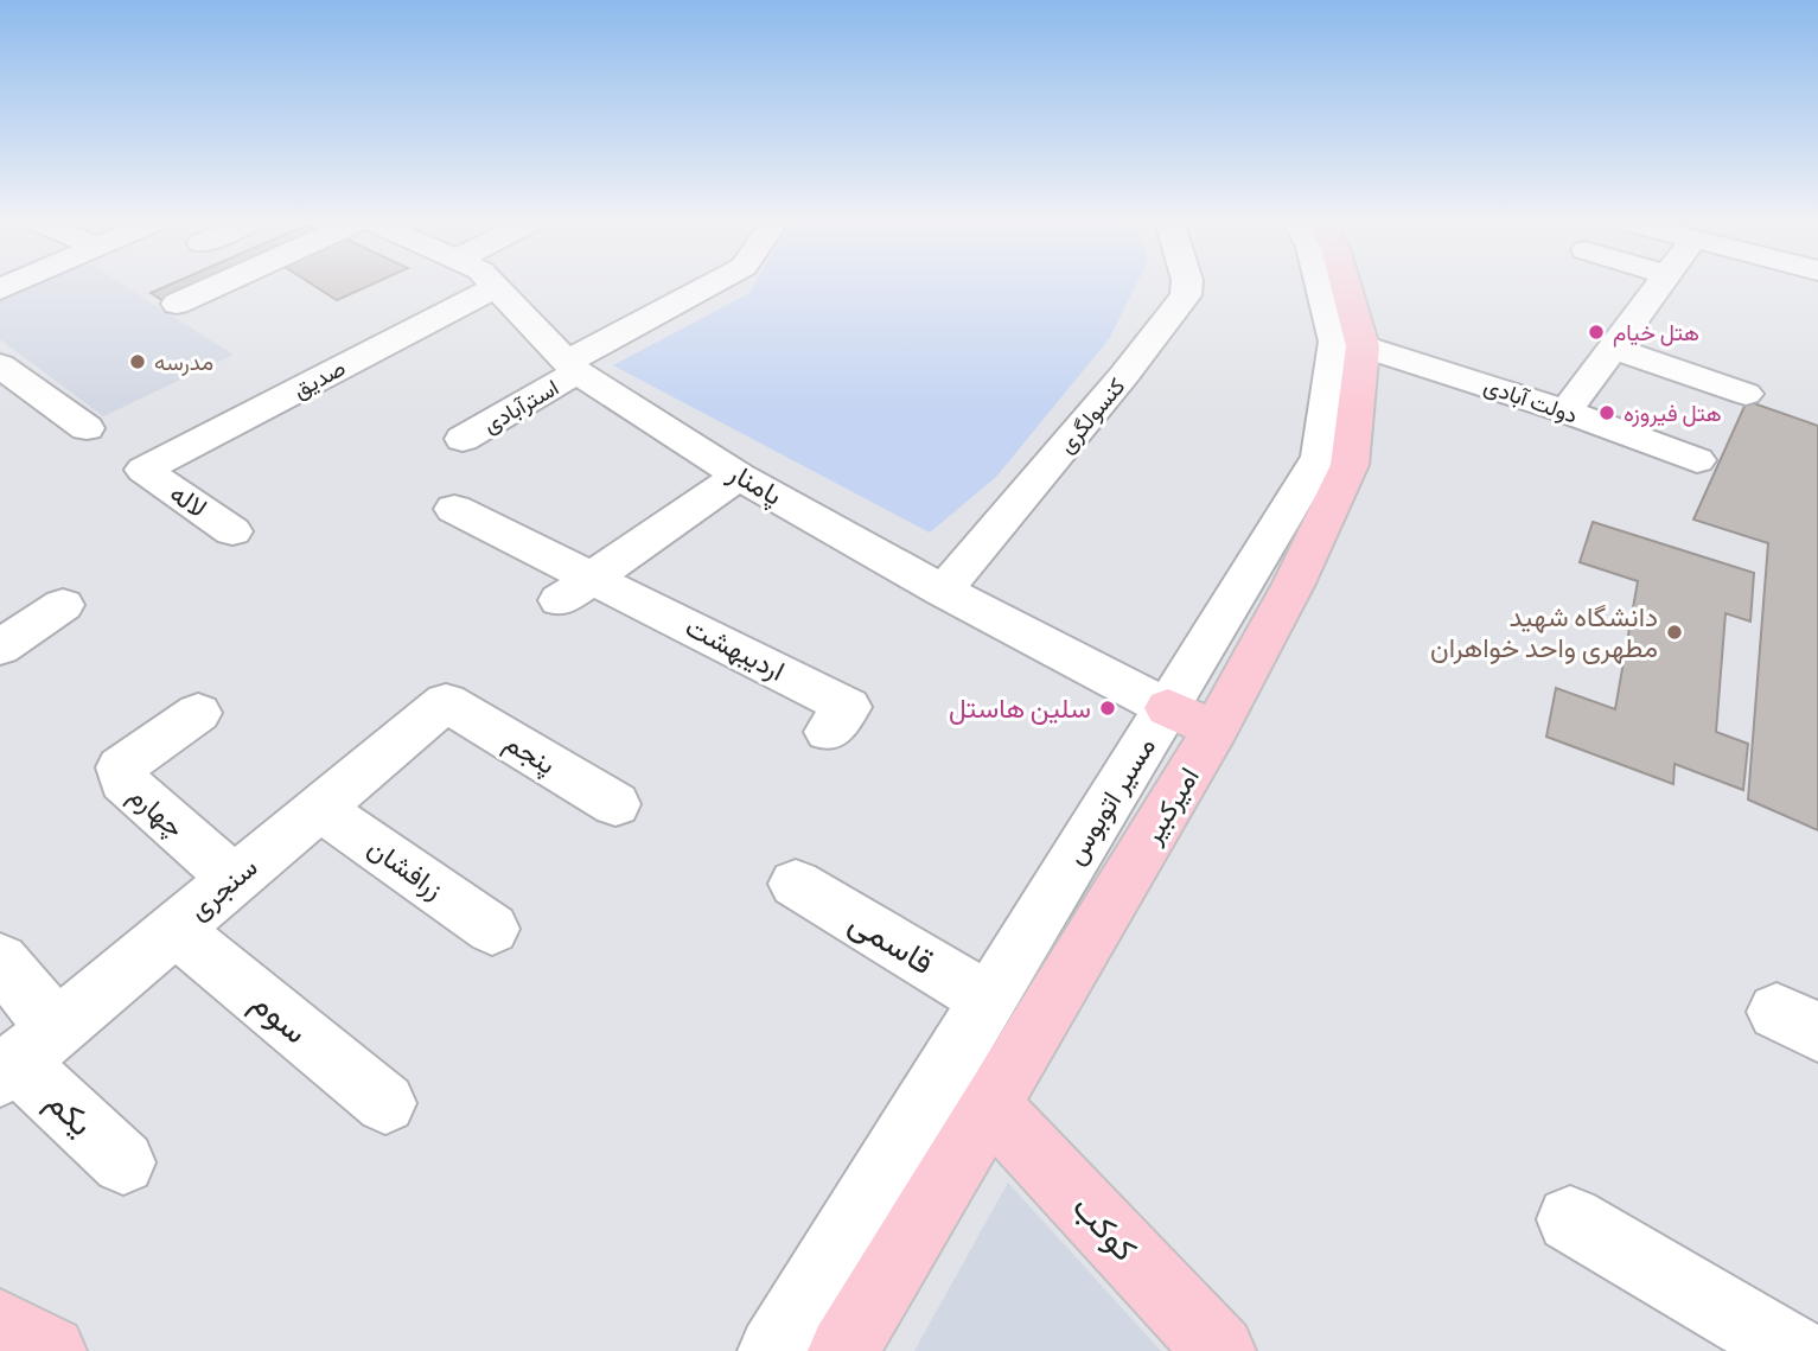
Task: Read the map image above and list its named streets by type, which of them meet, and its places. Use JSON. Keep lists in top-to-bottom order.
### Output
{
  "streets": {
    "main road": ["امیرکبیر", "کوکب"],
    "street": [
      "صدیق",
      "دولت آبادی",
      "استرآبادی",
      "کنسولگری",
      "پامنار",
      "لاله",
      "اردیبهشت",
      "پنجم",
      "مسیر اتوبوس",
      "چهارم",
      "زرافشان",
      "سنجری",
      "قاسمی",
      "سوم",
      "یکم"
    ]
  },
  "crossings": [
    ["صدیق", "پامنار"],
    ["صدیق", "لاله"],
    ["دولت آبادی", "امیرکبیر"],
    ["استرآبادی", "پامنار"],
    ["کنسولگری", "پامنار"],
    ["پامنار", "مسیر اتوبوس"],
    ["پنجم", "سنجری"],
    ["مسیر اتوبوس", "قاسمی"],
    ["امیرکبیر", "کوکب"],
    ["چهارم", "سنجری"],
    ["زرافشان", "سنجری"],
    ["سنجری", "سوم"],
    ["سنجری", "یکم"]
  ],
  "places": [
    "هتل خیام",
    "مدرسه",
    "هتل فیروزه",
    "دانشگاه شهید مطهری واحد خواهران",
    "سلین هاستل"
  ]
}
